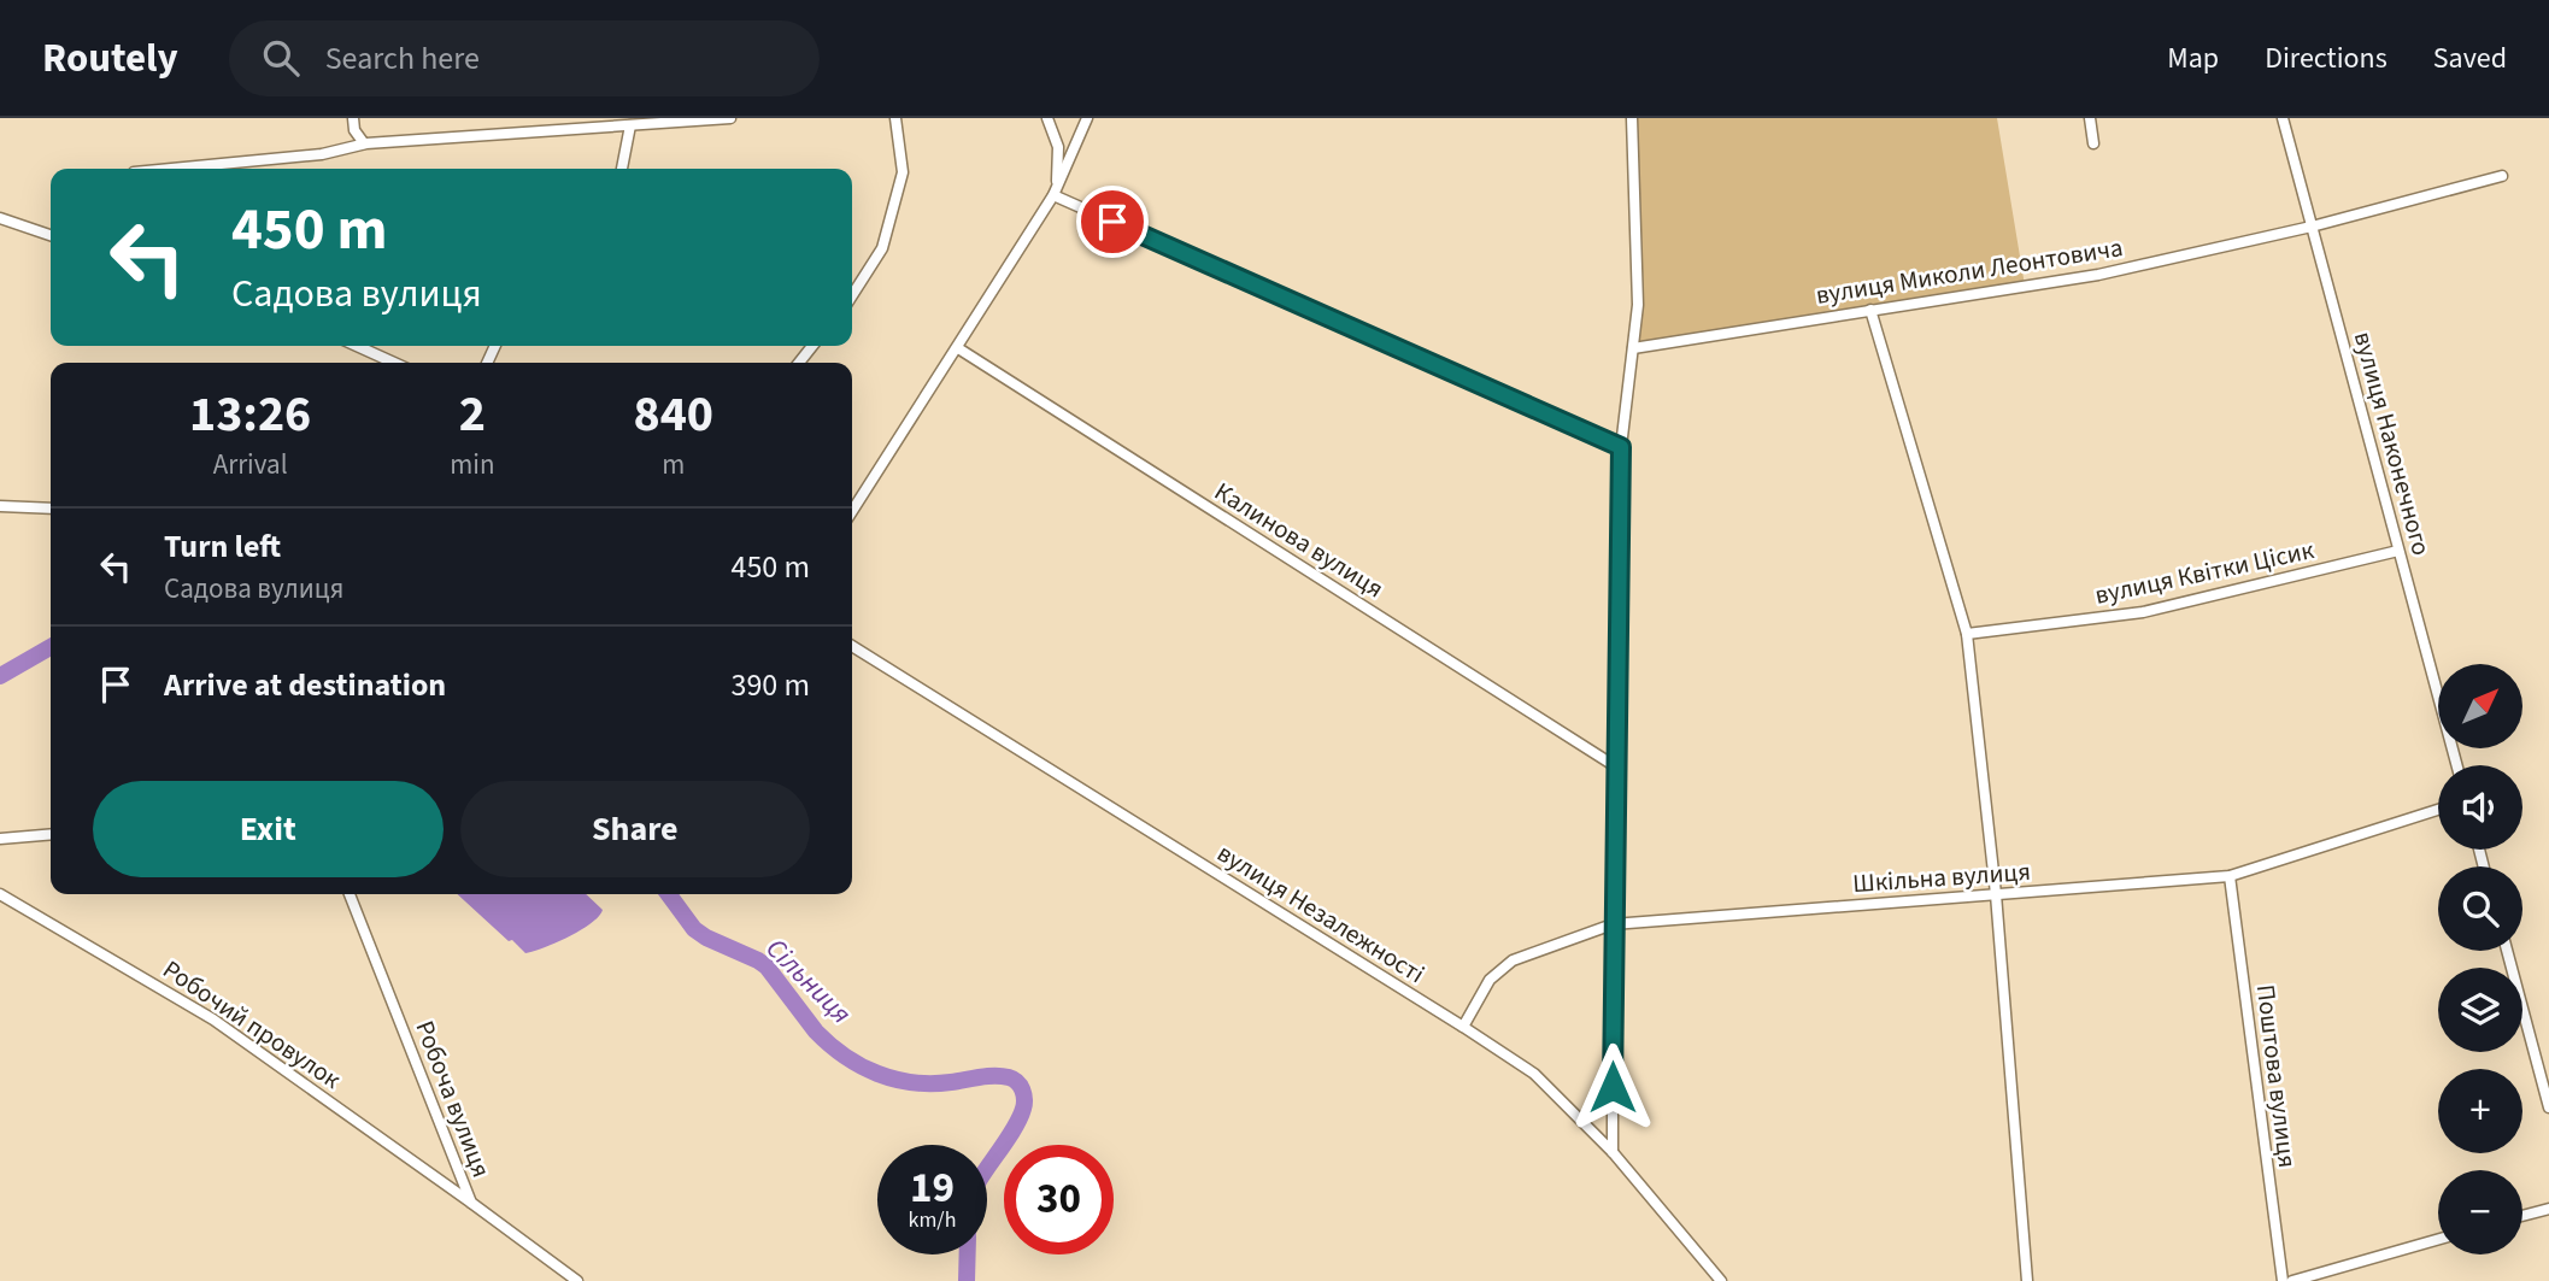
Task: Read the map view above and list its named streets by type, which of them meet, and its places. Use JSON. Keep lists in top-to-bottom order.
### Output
{
  "streets": {
    "street": [
      "вулиця Миколи Леонтовича",
      "вулиця Наконечного",
      "Калинова вулиця",
      "вулиця Квітки Цісик",
      "Шкільна вулиця",
      "вулиця Незалежності",
      "Робочий провулок",
      "Поштова вулиця",
      "Робоча вулиця"
    ]
  },
  "crossings": [
    ["вулиця Миколи Леонтовича", "вулиця Наконечного"],
    ["вулиця Наконечного", "вулиця Квітки Цісик"],
    ["Шкільна вулиця", "вулиця Незалежності"],
    ["Шкільна вулиця", "Поштова вулиця"],
    ["Робочий провулок", "Робоча вулиця"]
  ],
  "water": ["Сільниця"],
  "north": "top right",
  "page": {
    "header": "Routely",
    "search": "Search here",
    "nav": ["Map", "Directions", "Saved"],
    "turn": ["450 m", "Садова вулиця"],
    "eta": [
      "13:26",
      "Arrival",
      "2",
      "min",
      "840",
      "m"
    ],
    "list": [
      {
        "name": "Turn left",
        "note": "Садова вулиця",
        "value": "450 m"
      },
      {
        "name": "Arrive at destination",
        "value": "390 m"
      }
    ],
    "map_buttons": ["+", "−"],
    "buttons": ["Exit", "Share"],
    "speed": "19 km/h",
    "limit": "30"
  }
}
